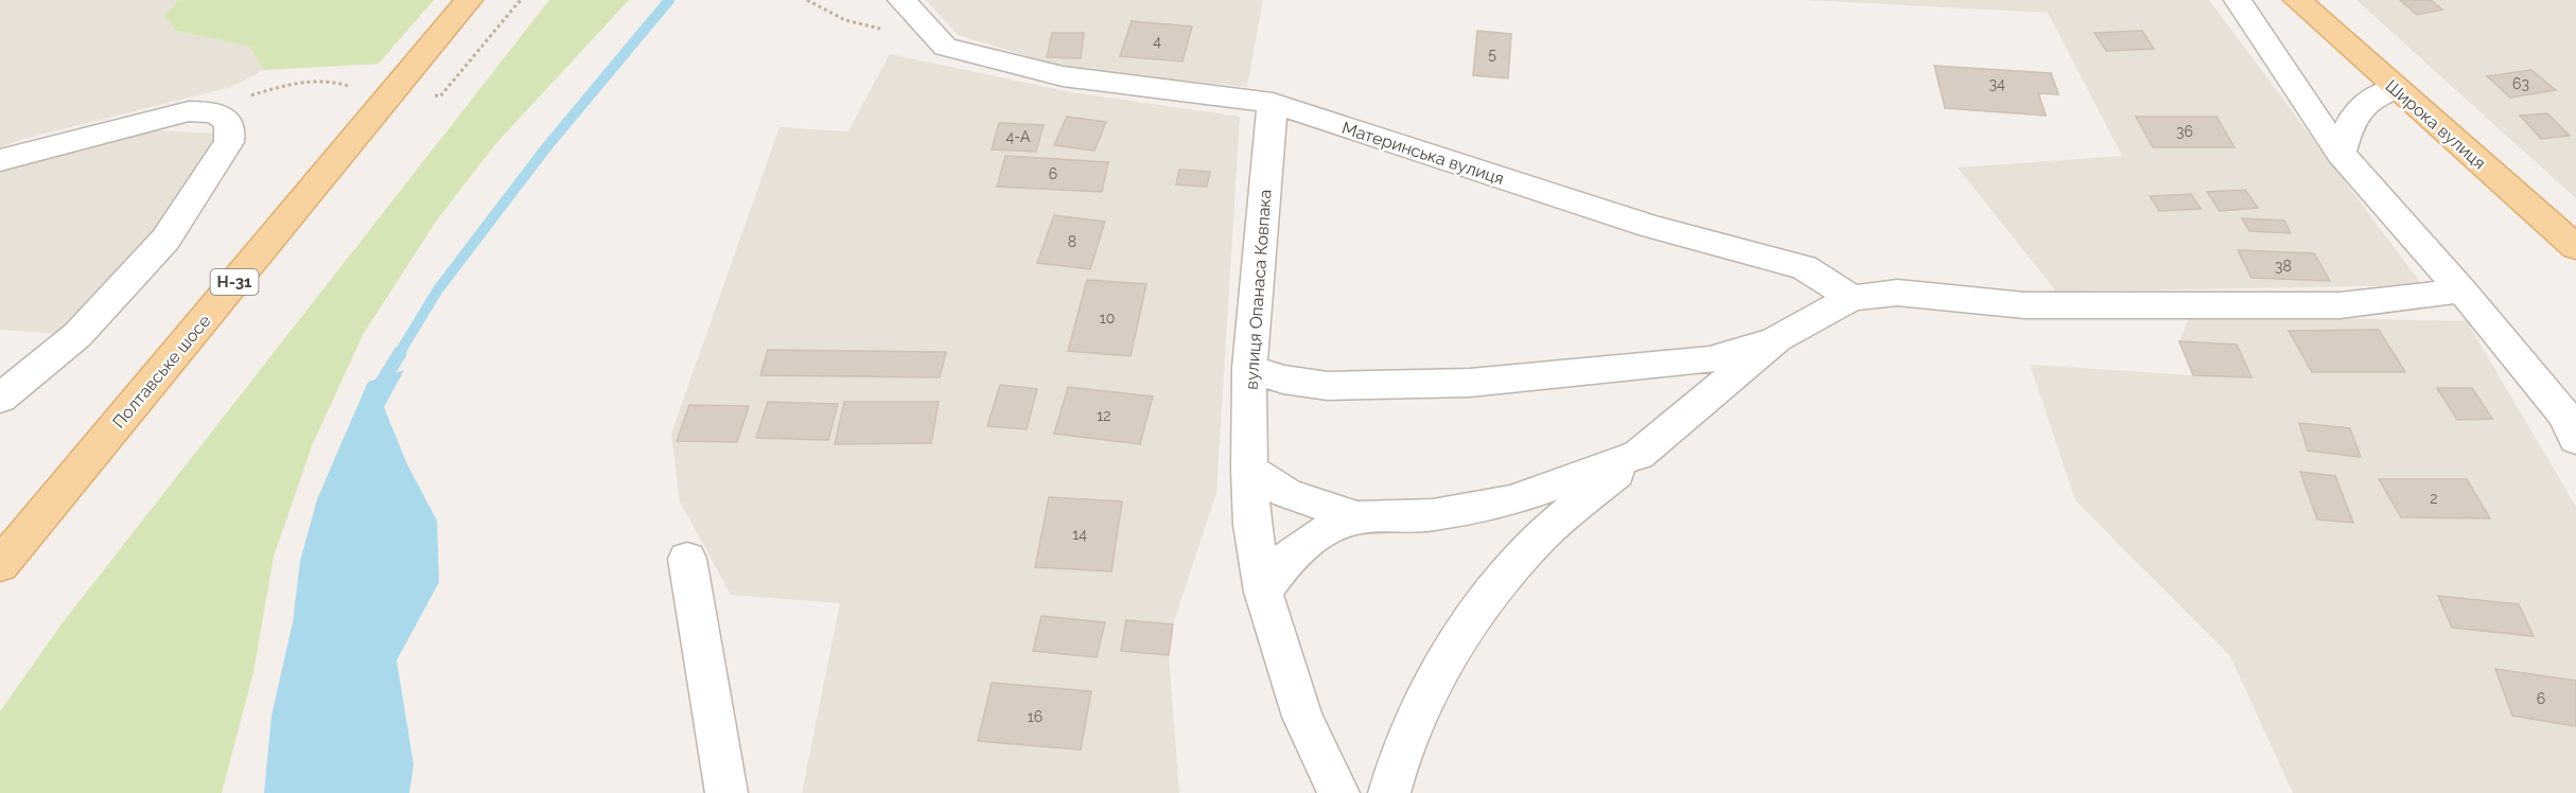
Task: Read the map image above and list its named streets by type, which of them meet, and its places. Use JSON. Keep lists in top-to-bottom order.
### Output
{
  "streets": {
    "main road": ["Широка вулиця", "Н-31", "Полтавське шосе"],
    "street": ["Материнська вулиця", "вулиця Опанаса Ковпака"]
  },
  "crossings": [
    ["Материнська вулиця", "вулиця Опанаса Ковпака"]
  ],
  "house_numbers": [
    "4",
    "5",
    "34",
    "63",
    "36",
    "4-А",
    "6",
    "8",
    "38",
    "10",
    "12",
    "2",
    "14",
    "6",
    "16"
  ]
}
